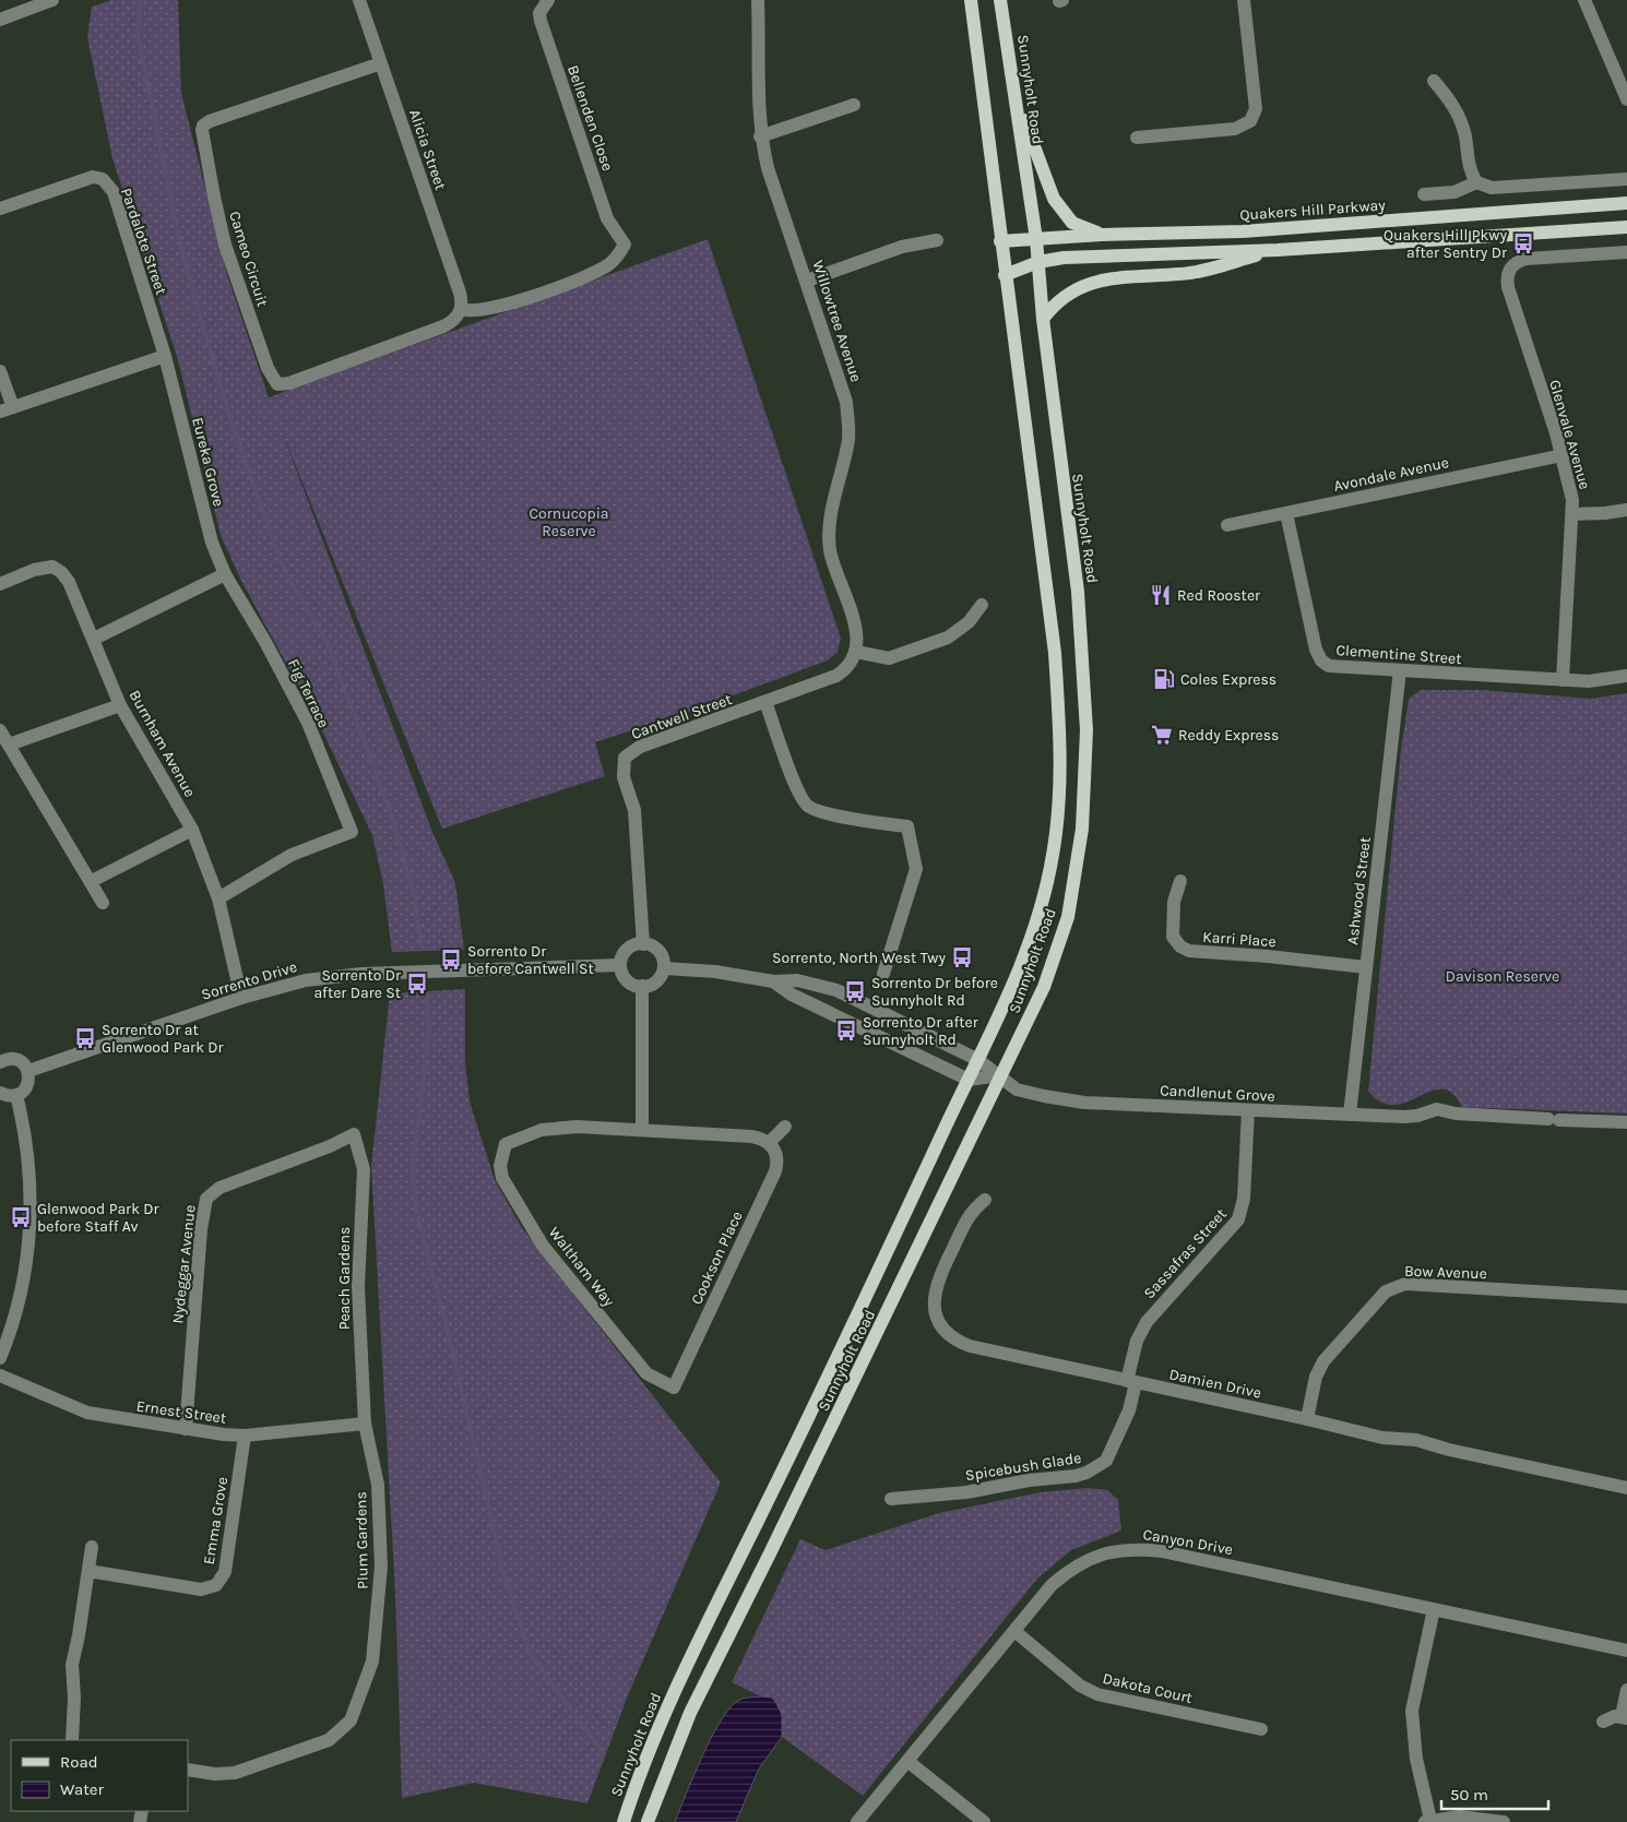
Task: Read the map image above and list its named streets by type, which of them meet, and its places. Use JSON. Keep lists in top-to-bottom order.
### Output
{
  "streets": {
    "main road": ["Sunnyholt Road", "Quakers Hill Parkway"],
    "street": [
      "Bellenden Close",
      "Alicia Street",
      "Pardalote Street",
      "Cameo Circuit",
      "Willowtree Avenue",
      "Glenvale Avenue",
      "Eureka Grove",
      "Avondale Avenue",
      "Clementine Street",
      "Fig Terrace",
      "Cantwell Street",
      "Burnham Avenue",
      "Ashwood Street",
      "Karri Place",
      "Sorrento Drive",
      "Candlenut Grove",
      "Sassafras Street",
      "Cookson Place",
      "Nydeggar Avenue",
      "Waltham Way",
      "Bow Avenue",
      "Peach Gardens",
      "Damien Drive",
      "Ernest Street",
      "Spicebush Glade",
      "Emma Grove",
      "Plum Gardens",
      "Canyon Drive",
      "Dakota Court"
    ]
  },
  "crossings": [
    ["Sunnyholt Road", "Quakers Hill Parkway"],
    ["Sunnyholt Road", "Candlenut Grove"],
    ["Bellenden Close", "Alicia Street"],
    ["Bellenden Close", "Cameo Circuit"],
    ["Alicia Street", "Cameo Circuit"],
    ["Pardalote Street", "Eureka Grove"],
    ["Willowtree Avenue", "Cantwell Street"],
    ["Glenvale Avenue", "Avondale Avenue"],
    ["Glenvale Avenue", "Clementine Street"],
    ["Eureka Grove", "Fig Terrace"],
    ["Avondale Avenue", "Clementine Street"],
    ["Clementine Street", "Ashwood Street"],
    ["Fig Terrace", "Burnham Avenue"],
    ["Cantwell Street", "Sorrento Drive"],
    ["Burnham Avenue", "Sorrento Drive"],
    ["Ashwood Street", "Karri Place"],
    ["Ashwood Street", "Candlenut Grove"],
    ["Candlenut Grove", "Sassafras Street"],
    ["Sassafras Street", "Damien Drive"],
    ["Sassafras Street", "Spicebush Glade"],
    ["Cookson Place", "Waltham Way"],
    ["Nydeggar Avenue", "Peach Gardens"],
    ["Nydeggar Avenue", "Ernest Street"],
    ["Bow Avenue", "Damien Drive"],
    ["Peach Gardens", "Ernest Street"],
    ["Peach Gardens", "Plum Gardens"],
    ["Damien Drive", "Spicebush Glade"],
    ["Ernest Street", "Emma Grove"],
    ["Ernest Street", "Plum Gardens"],
    ["Canyon Drive", "Dakota Court"]
  ],
  "parks": ["Cornucopia Reserve", "Davison Reserve"],
  "places": {
    "bus stop": [
      "Quakers Hill Pkwy after Sentry Dr",
      "Sorrento, North West Twy",
      "Sorrento Dr before Cantwell St",
      "Sorrento Dr after Dare St",
      "Sorrento Dr before Sunnyholt Rd",
      "Sorrento Dr after Sunnyholt Rd",
      "Sorrento Dr at Glenwood Park Dr",
      "Glenwood Park Dr before Staff Av"
    ],
    "restaurant": ["Red Rooster"],
    "fuel station": ["Coles Express"],
    "supermarket": ["Reddy Express"]
  },
  "legend": ["Road", "Water"],
  "scale_bar": "50 m"
}
